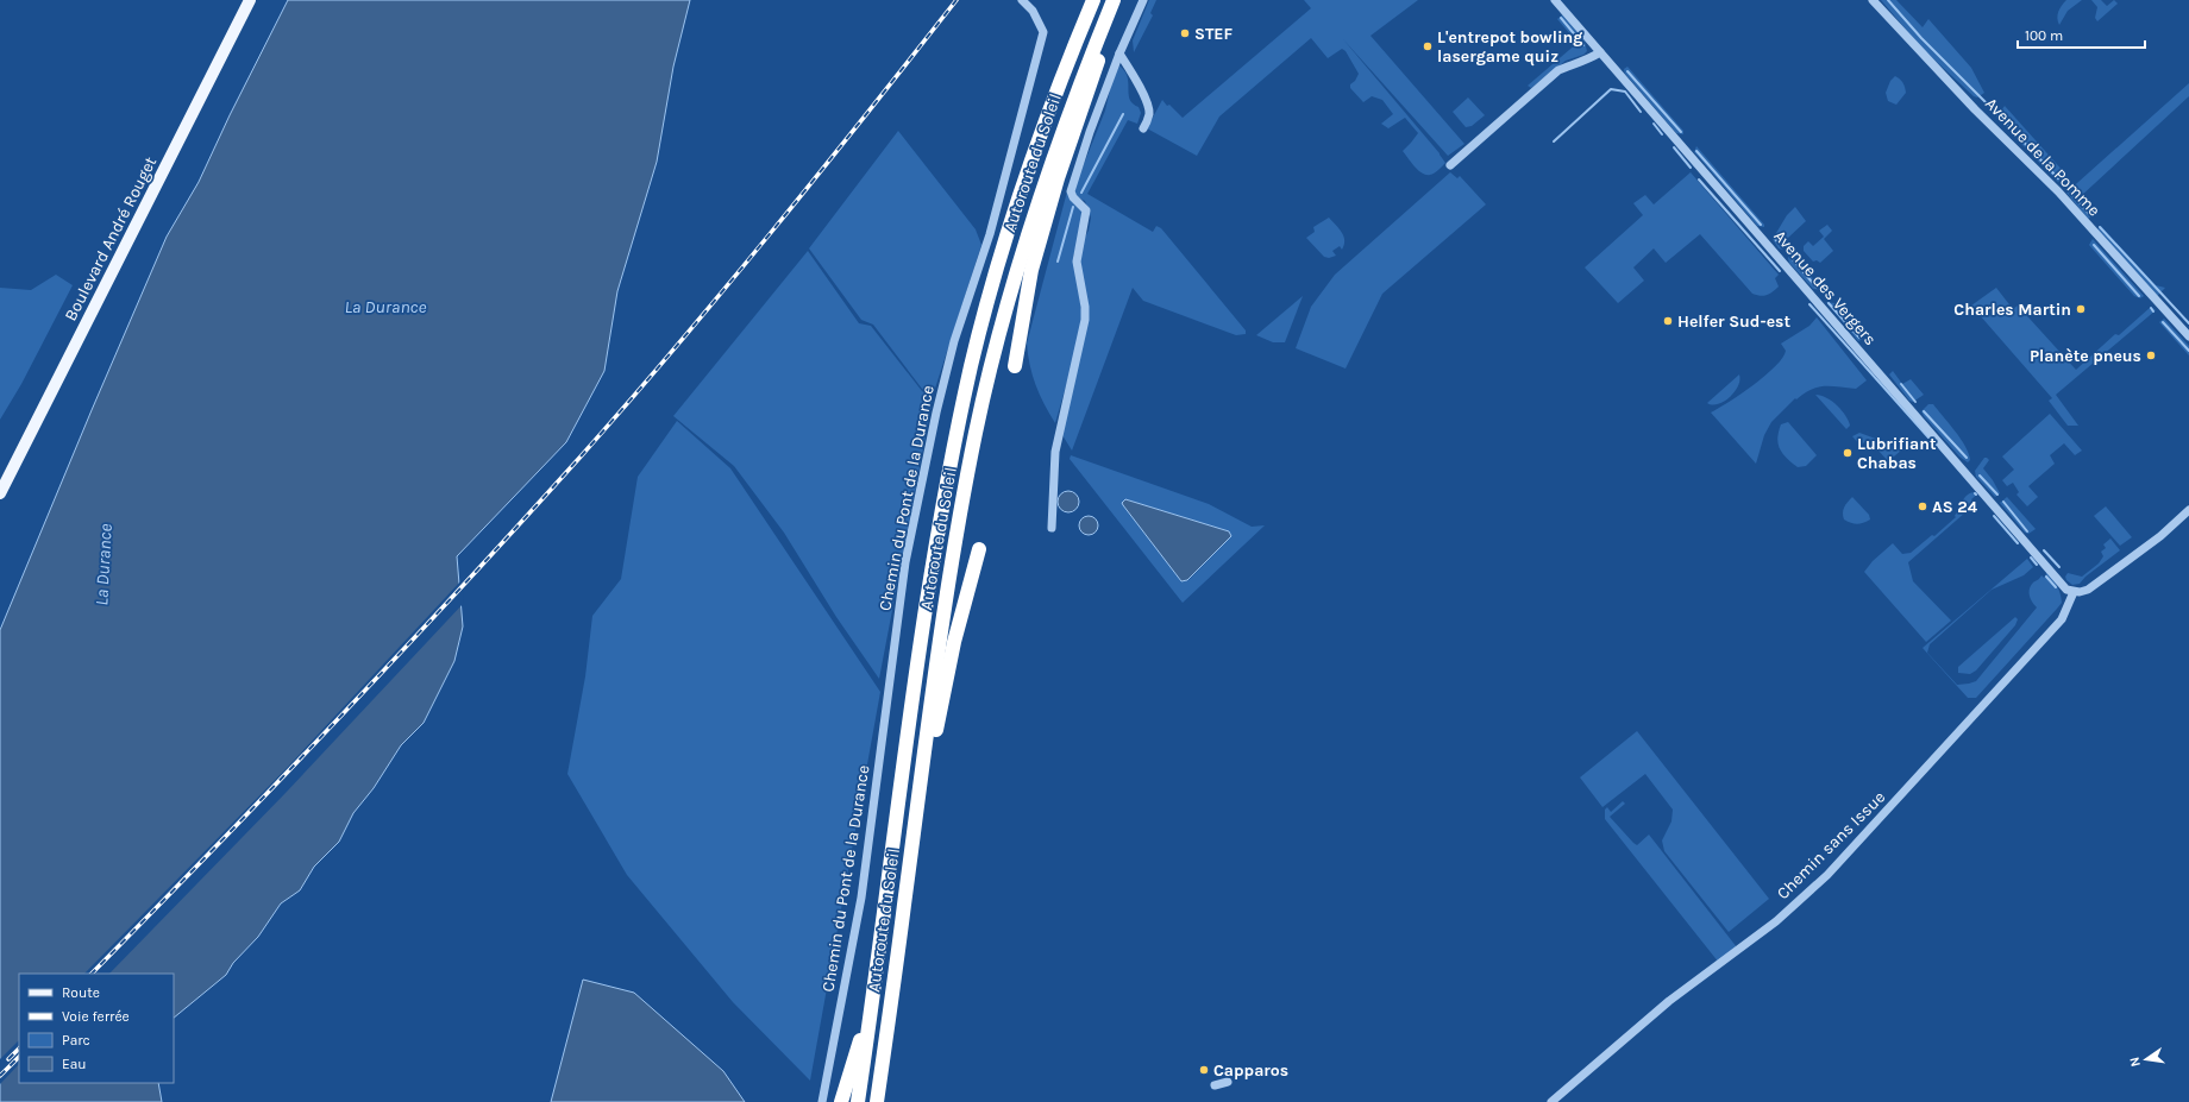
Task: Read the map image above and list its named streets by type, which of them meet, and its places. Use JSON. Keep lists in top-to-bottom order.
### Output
{
  "streets": {
    "highway": ["Autoroute du Soleil"],
    "main road": ["Boulevard André Rouget"],
    "street": [
      "Avenue de la Pomme",
      "Avenue des Vergers",
      "Chemin du Pont de la Durance",
      "Chemin sans Issue"
    ]
  },
  "crossings": [
    ["Avenue des Vergers", "Chemin sans Issue"]
  ],
  "water": ["La Durance"],
  "places": [
    "STEF",
    "L'entrepot bowling lasergame quiz",
    "Charles Martin",
    "Helfer Sud-est",
    "Planète pneus",
    "Lubrifiant Chabas",
    "AS 24",
    "Capparos"
  ],
  "legend": [
    "Route",
    "Voie ferrée",
    "Parc",
    "Eau"
  ],
  "scale_bar": "100 m",
  "north": "left"
}
